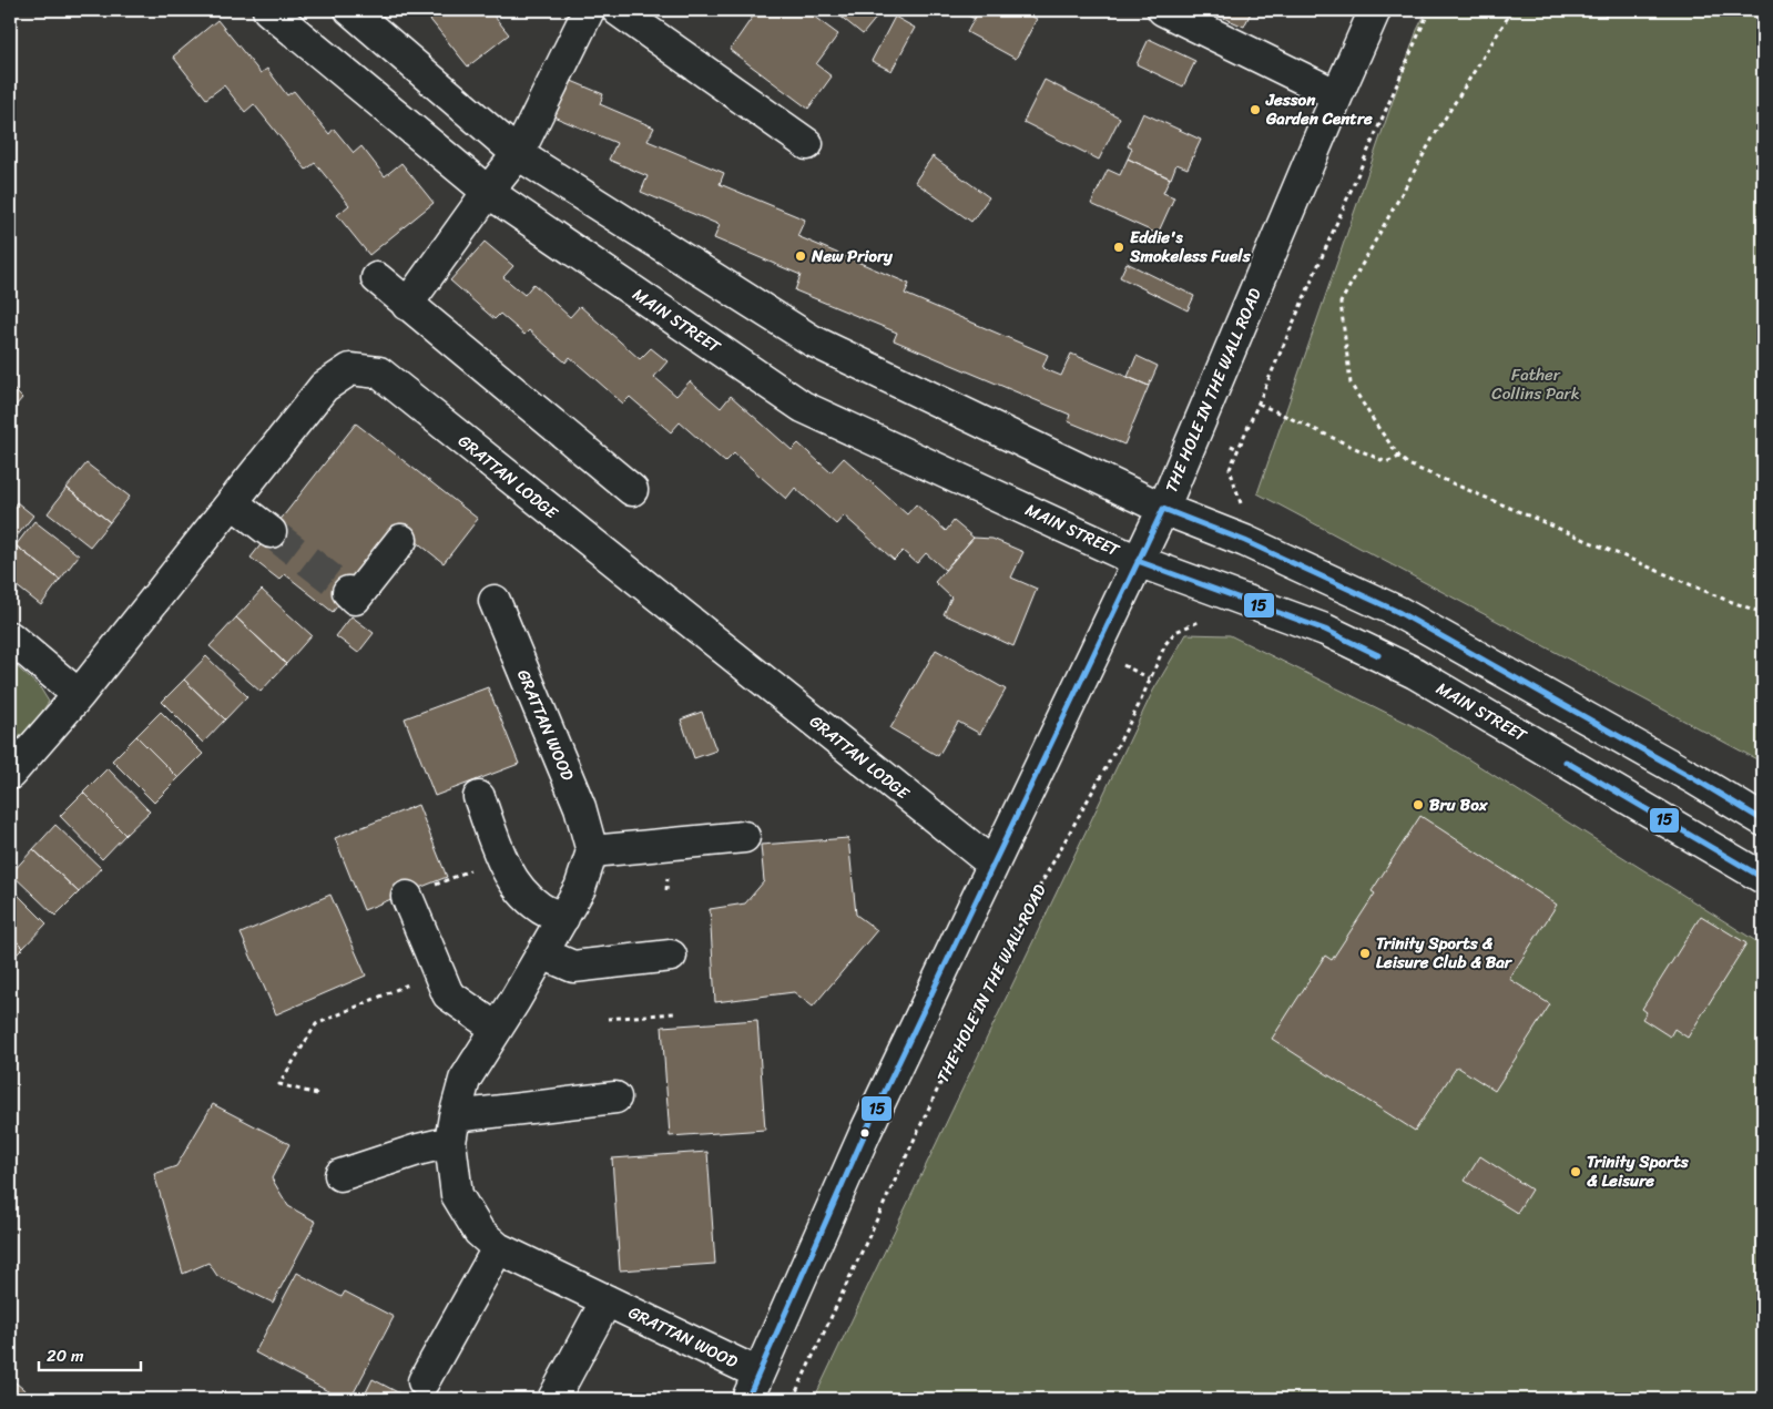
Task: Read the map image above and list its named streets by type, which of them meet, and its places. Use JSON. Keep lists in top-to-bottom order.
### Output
{
  "streets": {
    "street": [
      "MAIN STREET",
      "THE HOLE IN THE WALL ROAD",
      "GRATTAN LODGE",
      "GRATTAN WOOD"
    ]
  },
  "crossings": [
    ["MAIN STREET", "THE HOLE IN THE WALL ROAD"],
    ["THE HOLE IN THE WALL ROAD", "GRATTAN LODGE"],
    ["THE HOLE IN THE WALL ROAD", "GRATTAN WOOD"]
  ],
  "parks": ["Father Collins Park"],
  "places": [
    "Jesson Garden Centre",
    "Eddie's Smokeless Fuels",
    "New Priory",
    "Bru Box",
    "Trinity Sports & Leisure Club & Bar",
    "Trinity Sports & Leisure"
  ],
  "lines": ["transit line 15"],
  "scale_bar": "20 m"
}
